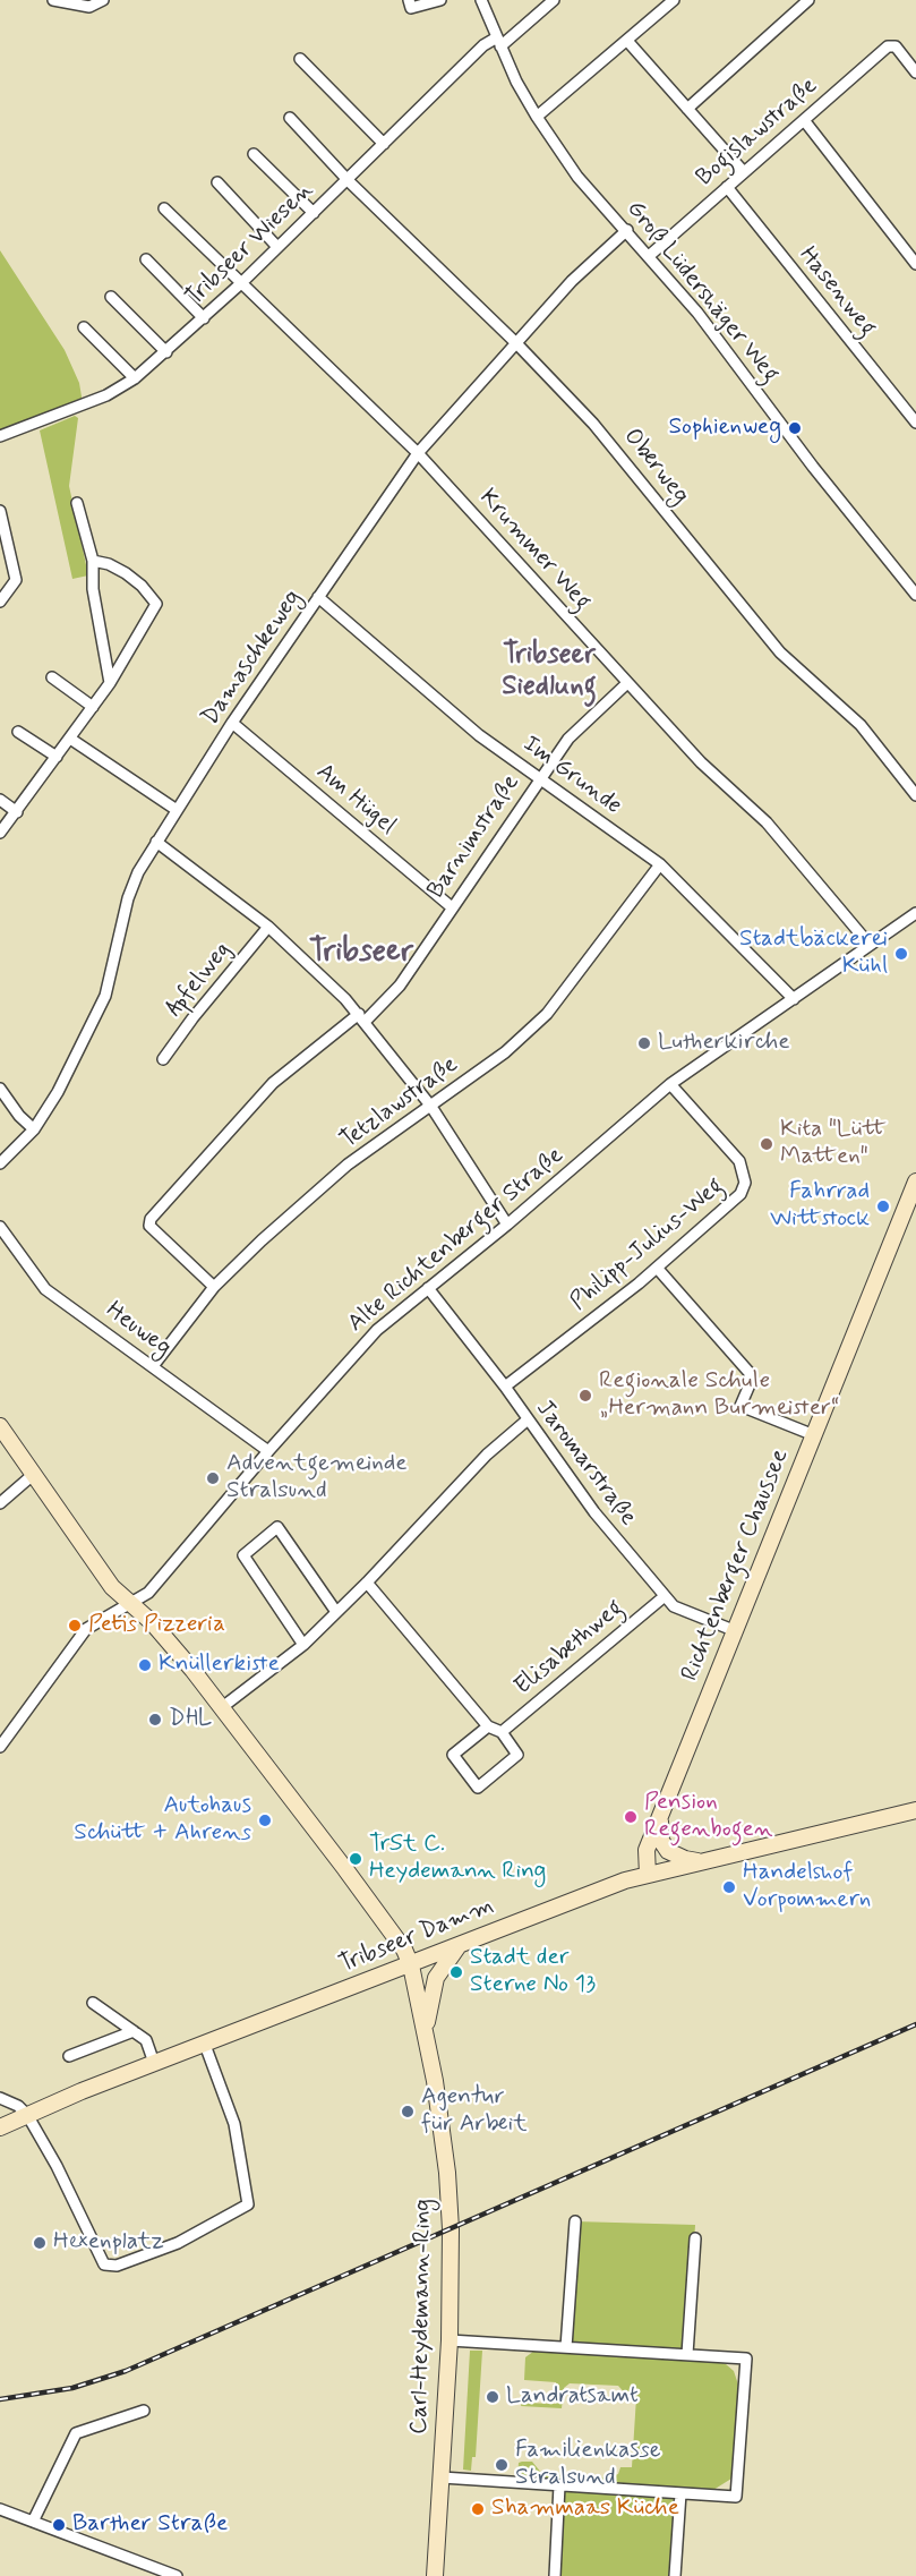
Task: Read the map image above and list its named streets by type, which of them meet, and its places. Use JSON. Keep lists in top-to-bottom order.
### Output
{
  "streets": {
    "main road": ["Richtenberger Chaussee", "Tribseer Damm", "Carl-Heydemann-Ring"],
    "street": [
      "Bogislawstraße",
      "Tribseer Wiesen",
      "Groß Lüdershäger Weg",
      "Hasenweg",
      "Oberweg",
      "Krummer Weg",
      "Damaschkeweg",
      "Im Grunde",
      "Am Hügel",
      "Barnimstraße",
      "Apfelweg",
      "Tetzlawstraße",
      "Alte Richtenberger Straße",
      "Philipp-Julius-Weg",
      "Heuweg",
      "Jaromarstraße",
      "Elisabethweg"
    ]
  },
  "crossings": [
    ["Bogislawstraße", "Groß Lüdershäger Weg"],
    ["Bogislawstraße", "Hasenweg"],
    ["Tribseer Wiesen", "Groß Lüdershäger Weg"],
    ["Tribseer Wiesen", "Oberweg"],
    ["Tribseer Wiesen", "Krummer Weg"],
    ["Groß Lüdershäger Weg", "Damaschkeweg"],
    ["Oberweg", "Damaschkeweg"],
    ["Krummer Weg", "Damaschkeweg"],
    ["Krummer Weg", "Barnimstraße"],
    ["Krummer Weg", "Alte Richtenberger Straße"],
    ["Damaschkeweg", "Im Grunde"],
    ["Damaschkeweg", "Am Hügel"],
    ["Im Grunde", "Barnimstraße"],
    ["Im Grunde", "Tetzlawstraße"],
    ["Im Grunde", "Alte Richtenberger Straße"],
    ["Am Hügel", "Barnimstraße"],
    ["Barnimstraße", "Tetzlawstraße"],
    ["Tetzlawstraße", "Heuweg"],
    ["Alte Richtenberger Straße", "Philipp-Julius-Weg"],
    ["Alte Richtenberger Straße", "Heuweg"],
    ["Alte Richtenberger Straße", "Jaromarstraße"],
    ["Alte Richtenberger Straße", "Carl-Heydemann-Ring"],
    ["Philipp-Julius-Weg", "Jaromarstraße"],
    ["Jaromarstraße", "Richtenberger Chaussee"],
    ["Jaromarstraße", "Elisabethweg"],
    ["Richtenberger Chaussee", "Tribseer Damm"],
    ["Tribseer Damm", "Carl-Heydemann-Ring"]
  ],
  "districts": ["Tribseer Siedlung", "Tribseer"],
  "places": [
    "Sophienweg",
    "Stadtbäckerei Kühl",
    "Lutherkirche",
    "Kita \"Lütt Matten\"",
    "Fahrrad Wittstock",
    "Regionale Schule „Hermann Burmeister“",
    "Adventgemeinde Stralsund",
    "Petis Pizzeria",
    "Knüllerkiste",
    "DHL",
    "Pension Regenbogen",
    "Autohaus Schütt + Ahrens",
    "TrSt C. Heydemann Ring",
    "Handelshof Vorpommern",
    "Stadt der Sterne No 13",
    "Agentur für Arbeit",
    "Hexenplatz",
    "Landratsamt",
    "Familienkasse Stralsund",
    "Shammaas Küche",
    "Barther Straße"
  ]
}
